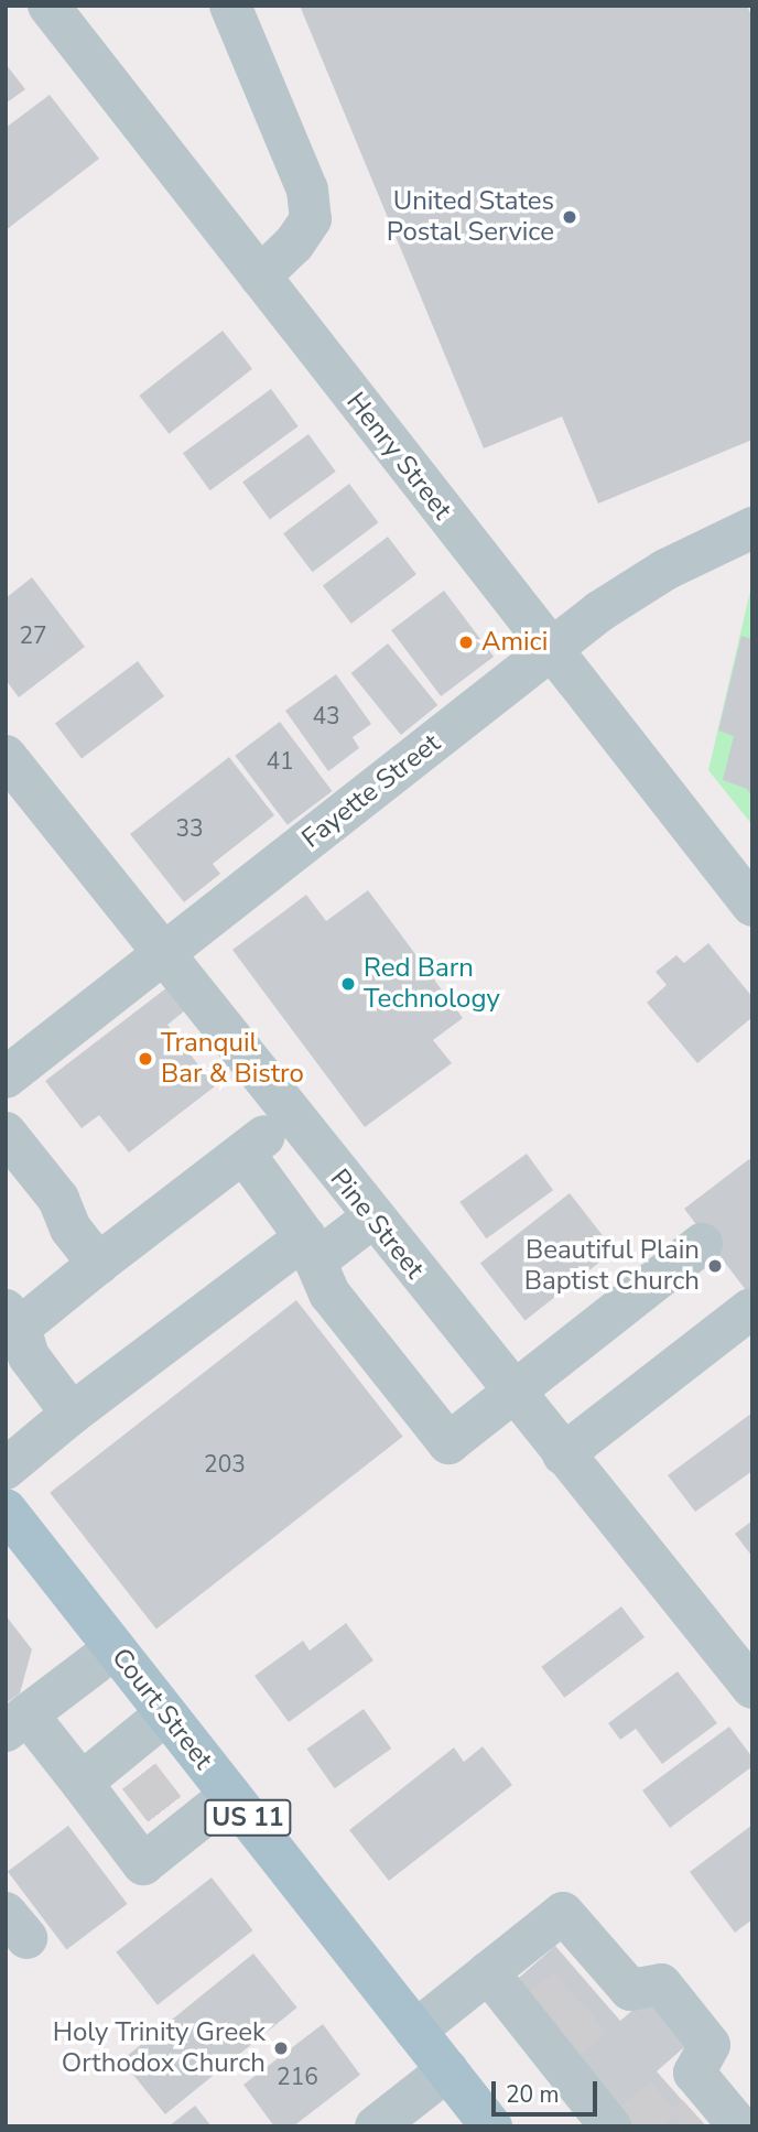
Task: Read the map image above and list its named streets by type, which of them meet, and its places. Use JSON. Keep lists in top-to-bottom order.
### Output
{
  "streets": {
    "main road": ["Court Street", "US 11"],
    "street": ["Henry Street", "Fayette Street", "Pine Street"]
  },
  "crossings": [
    ["Henry Street", "Fayette Street"],
    ["Fayette Street", "Pine Street"]
  ],
  "places": [
    "United States Postal Service",
    "Amici",
    "Red Barn Technology",
    "Tranquil Bar & Bistro",
    "Beautiful Plain Baptist Church",
    "Holy Trinity Greek Orthodox Church"
  ],
  "house_numbers": [
    "27",
    "43",
    "41",
    "33",
    "203",
    "216"
  ],
  "scale_bar": "20 m"
}
